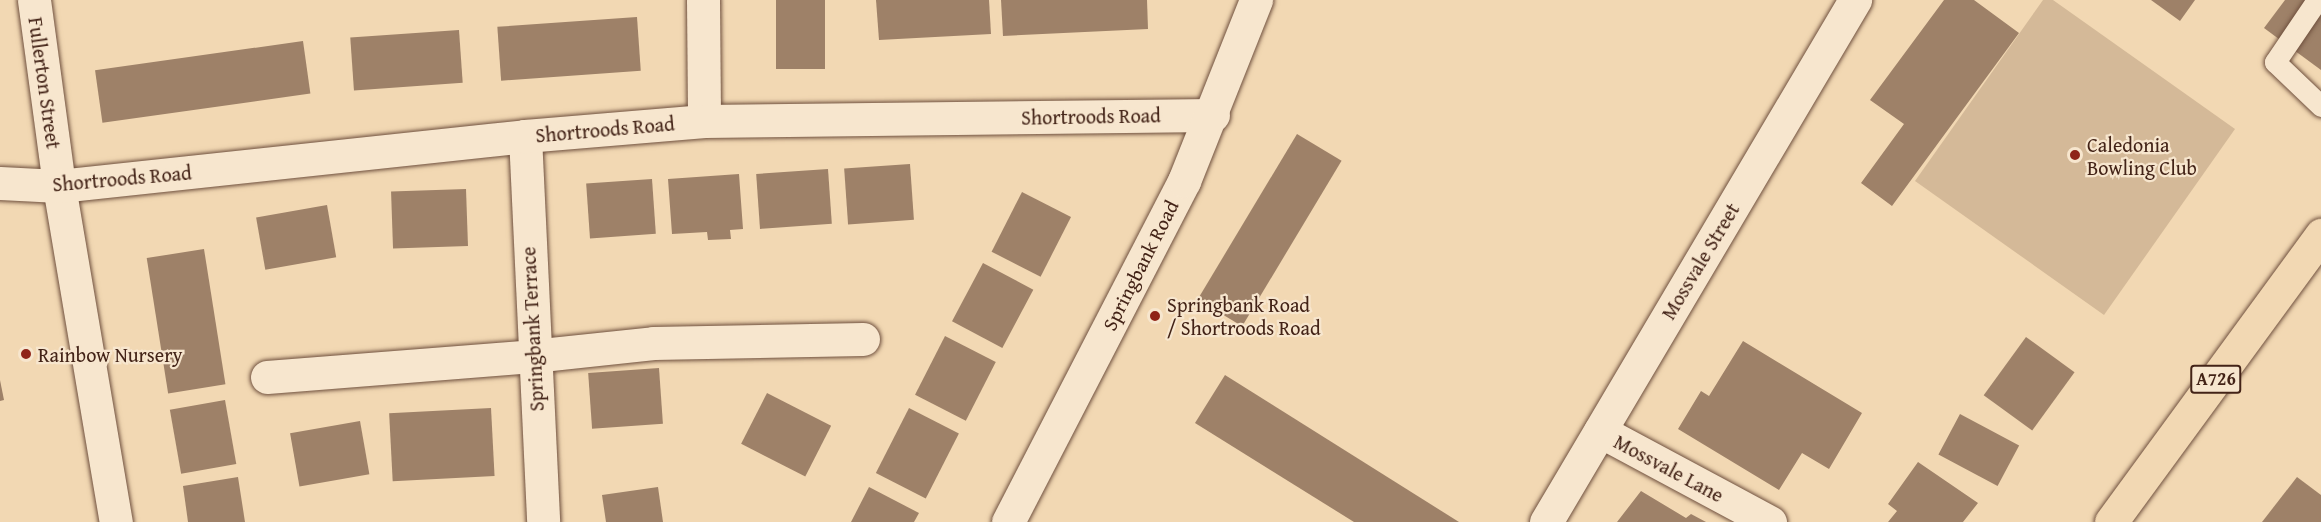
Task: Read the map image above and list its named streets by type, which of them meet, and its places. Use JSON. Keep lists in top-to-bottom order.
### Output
{
  "streets": {
    "main road": ["A726"],
    "street": [
      "Fullerton Street",
      "Shortroods Road",
      "Mossvale Street",
      "Springbank Road",
      "Springbank Terrace",
      "Mossvale Lane"
    ]
  },
  "crossings": [
    ["Fullerton Street", "Shortroods Road"],
    ["Shortroods Road", "Springbank Road"],
    ["Shortroods Road", "Springbank Terrace"],
    ["Mossvale Street", "Mossvale Lane"]
  ],
  "places": ["Caledonia Bowling Club", "Springbank Road / Shortroods Road", "Rainbow Nursery"]
}
